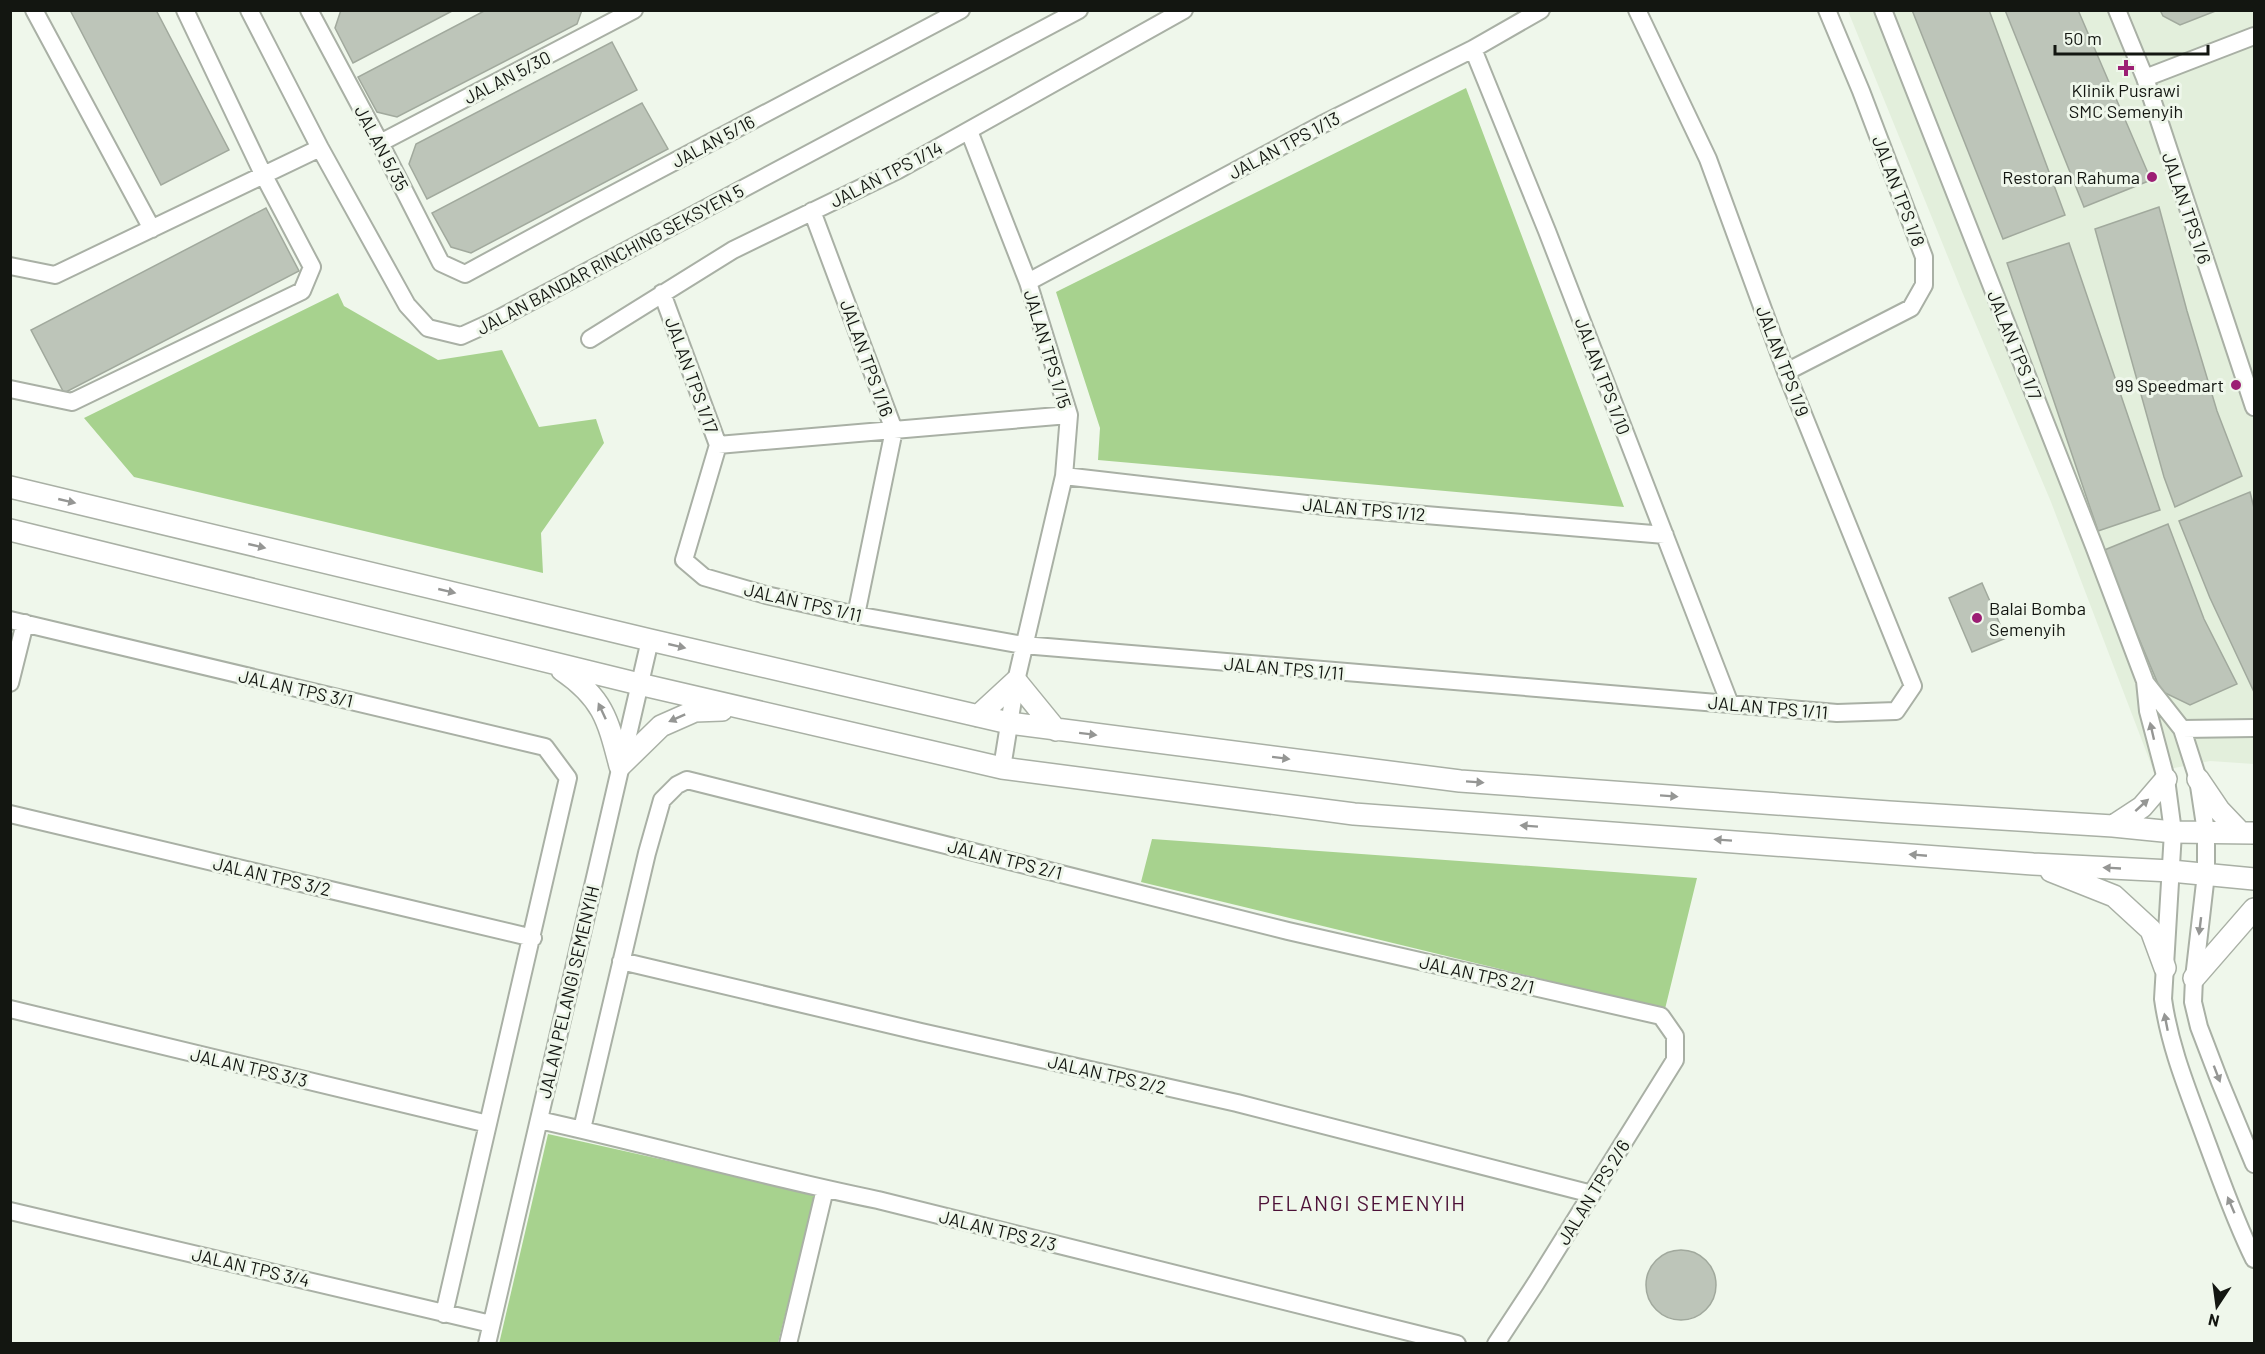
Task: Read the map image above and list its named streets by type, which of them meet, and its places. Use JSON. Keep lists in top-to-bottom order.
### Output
{
  "streets": {
    "street": [
      "JALAN 5/30",
      "JALAN 5/16",
      "JALAN TPS 1/13",
      "JALAN 5/35",
      "JALAN TPS 1/14",
      "JALAN TPS 1/8",
      "JALAN TPS 1/6",
      "JALAN BANDAR RINCHING SEKSYEN 5",
      "JALAN TPS 1/7",
      "JALAN TPS 1/15",
      "JALAN TPS 1/16",
      "JALAN TPS 1/9",
      "JALAN TPS 1/17",
      "JALAN TPS 1/10",
      "JALAN TPS 1/12",
      "JALAN TPS 1/11",
      "JALAN TPS 3/1",
      "JALAN TPS 2/1",
      "JALAN TPS 3/2",
      "JALAN PELANGI SEMENYIH",
      "JALAN TPS 3/3",
      "JALAN TPS 2/2",
      "JALAN TPS 2/6",
      "JALAN TPS 2/3",
      "JALAN TPS 3/4"
    ]
  },
  "crossings": [
    ["JALAN 5/30", "JALAN 5/35"],
    ["JALAN 5/16", "JALAN 5/35"],
    ["JALAN TPS 1/13", "JALAN TPS 1/15"],
    ["JALAN TPS 1/13", "JALAN TPS 1/10"],
    ["JALAN TPS 1/14", "JALAN TPS 1/15"],
    ["JALAN TPS 1/14", "JALAN TPS 1/16"],
    ["JALAN TPS 1/14", "JALAN TPS 1/17"],
    ["JALAN TPS 1/8", "JALAN TPS 1/9"],
    ["JALAN TPS 1/15", "JALAN TPS 1/12"],
    ["JALAN TPS 1/15", "JALAN TPS 1/11"],
    ["JALAN TPS 1/16", "JALAN TPS 1/11"],
    ["JALAN TPS 1/9", "JALAN TPS 1/11"],
    ["JALAN TPS 1/17", "JALAN TPS 1/11"],
    ["JALAN TPS 1/10", "JALAN TPS 1/12"],
    ["JALAN TPS 1/10", "JALAN TPS 1/11"],
    ["JALAN TPS 3/1", "JALAN TPS 3/2"],
    ["JALAN TPS 2/1", "JALAN TPS 2/2"],
    ["JALAN TPS 2/1", "JALAN TPS 2/6"],
    ["JALAN TPS 2/1", "JALAN TPS 2/3"],
    ["JALAN PELANGI SEMENYIH", "JALAN TPS 2/3"],
    ["JALAN PELANGI SEMENYIH", "JALAN TPS 3/4"],
    ["JALAN TPS 2/2", "JALAN TPS 2/6"]
  ],
  "districts": ["PELANGI SEMENYIH"],
  "places": {
    "health": ["Klinik Pusrawi SMC Semenyih"],
    "other": ["Restoran Rahuma", "99 Speedmart", "Balai Bomba Semenyih"]
  },
  "scale_bar": "50 m",
  "north": "bottom"
}
